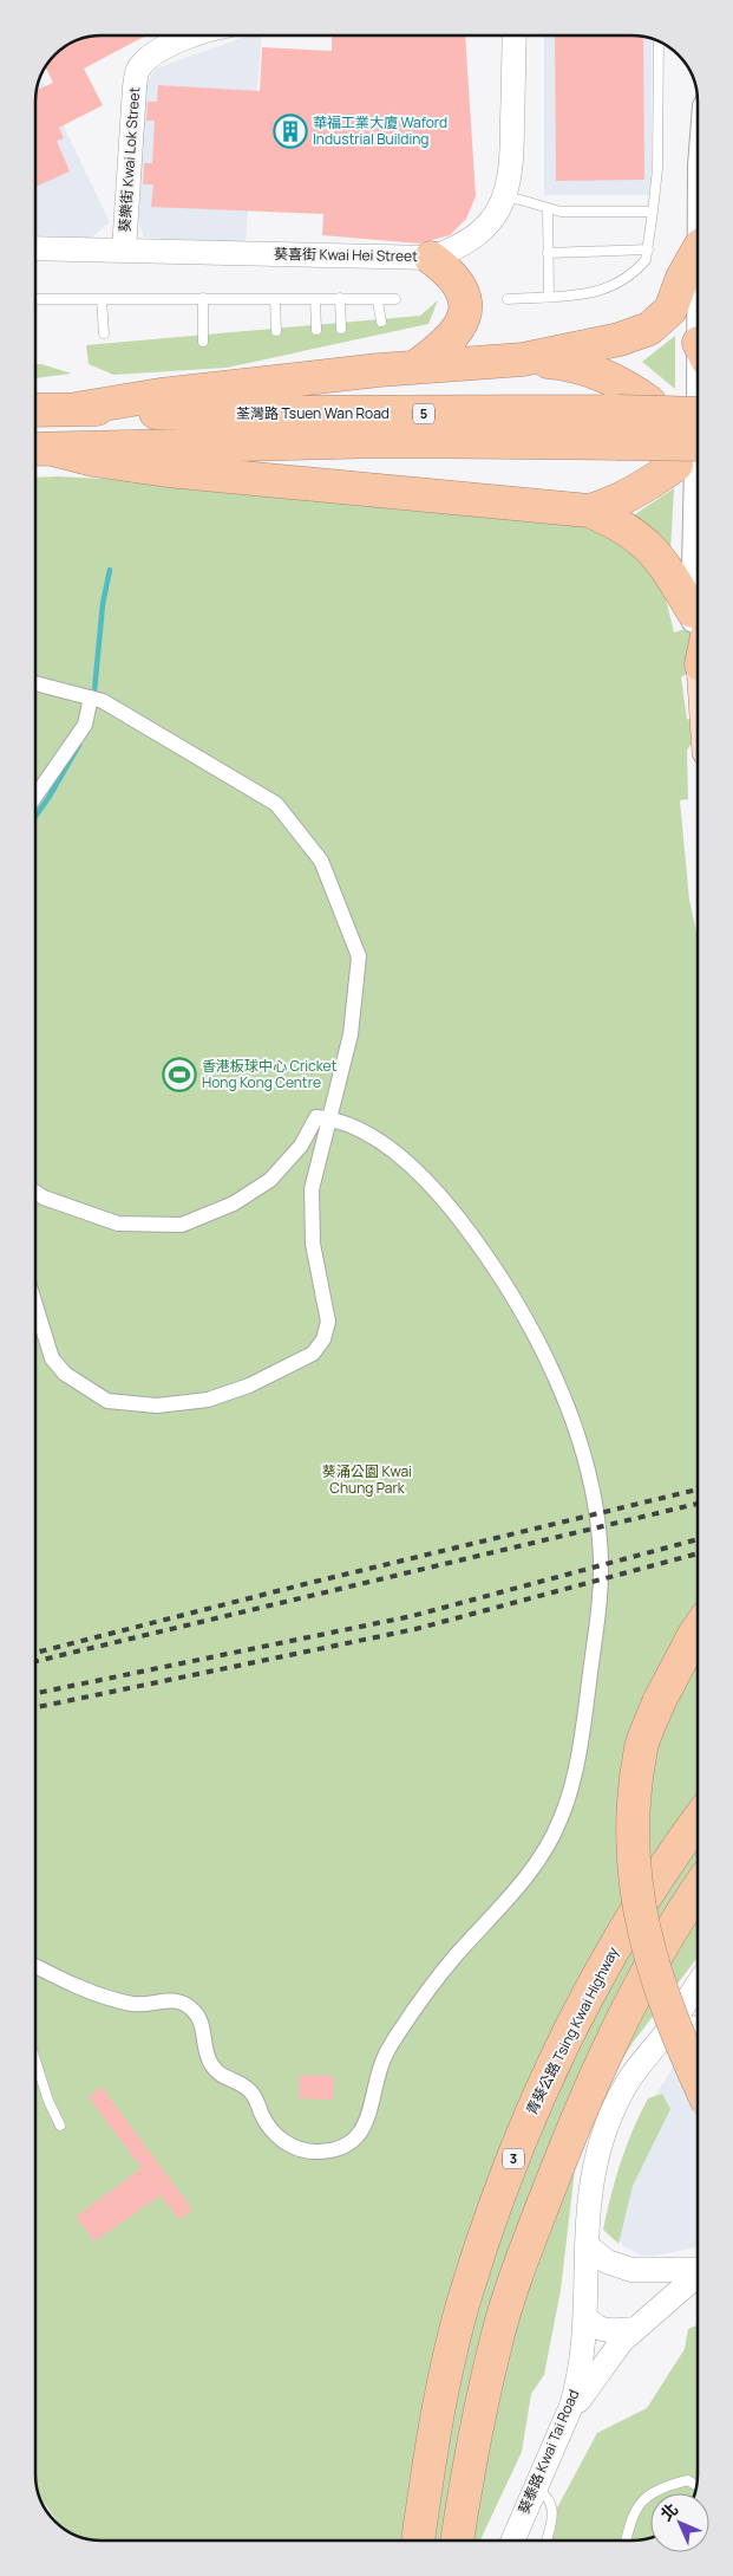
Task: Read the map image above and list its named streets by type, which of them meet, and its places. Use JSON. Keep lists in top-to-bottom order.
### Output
{
  "streets": {
    "highway": [
      "荃灣路 Tsuen Wan Road",
      "5",
      "青葵公路 Tsing Kwai Highway",
      "3"
    ],
    "street": ["葵樂街 Kwai Lok Street", "葵喜街 Kwai Hei Street", "葵泰路 Kwai Tai Road"]
  },
  "crossings": [
    ["葵樂街 Kwai Lok Street", "葵喜街 Kwai Hei Street"]
  ],
  "parks": ["葵涌公園 Kwai Chung Park"],
  "places": {
    "building": ["華福工業大廈 Waford Industrial Building"],
    "sports": ["香港板球中心 Cricket Hong Kong Centre"]
  },
  "north": "top left"
}
